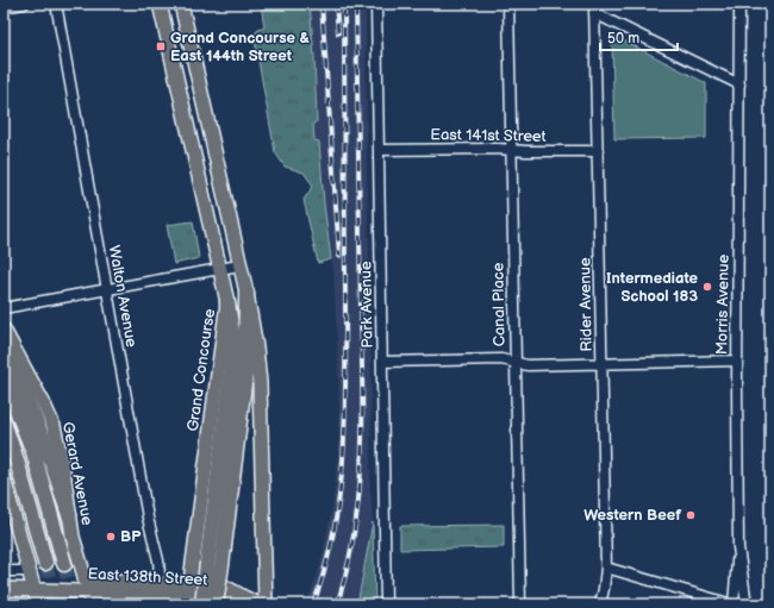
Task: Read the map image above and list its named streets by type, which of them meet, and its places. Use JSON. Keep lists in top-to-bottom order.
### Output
{
  "streets": {
    "main road": ["Grand Concourse", "Gerard Avenue", "East 138th Street"],
    "street": [
      "East 141st Street",
      "Walton Avenue",
      "Park Avenue",
      "Canal Place",
      "Rider Avenue",
      "Morris Avenue"
    ]
  },
  "crossings": [
    ["East 141st Street", "Park Avenue"],
    ["East 141st Street", "Canal Place"],
    ["East 141st Street", "Rider Avenue"],
    ["Walton Avenue", "East 138th Street"],
    ["Grand Concourse", "East 138th Street"],
    ["Gerard Avenue", "East 138th Street"]
  ],
  "places": {
    "transit": ["Grand Concourse & East 144th Street"],
    "other": ["Intermediate School 183", "Western Beef", "BP"]
  },
  "scale_bar": "50 m"
}
